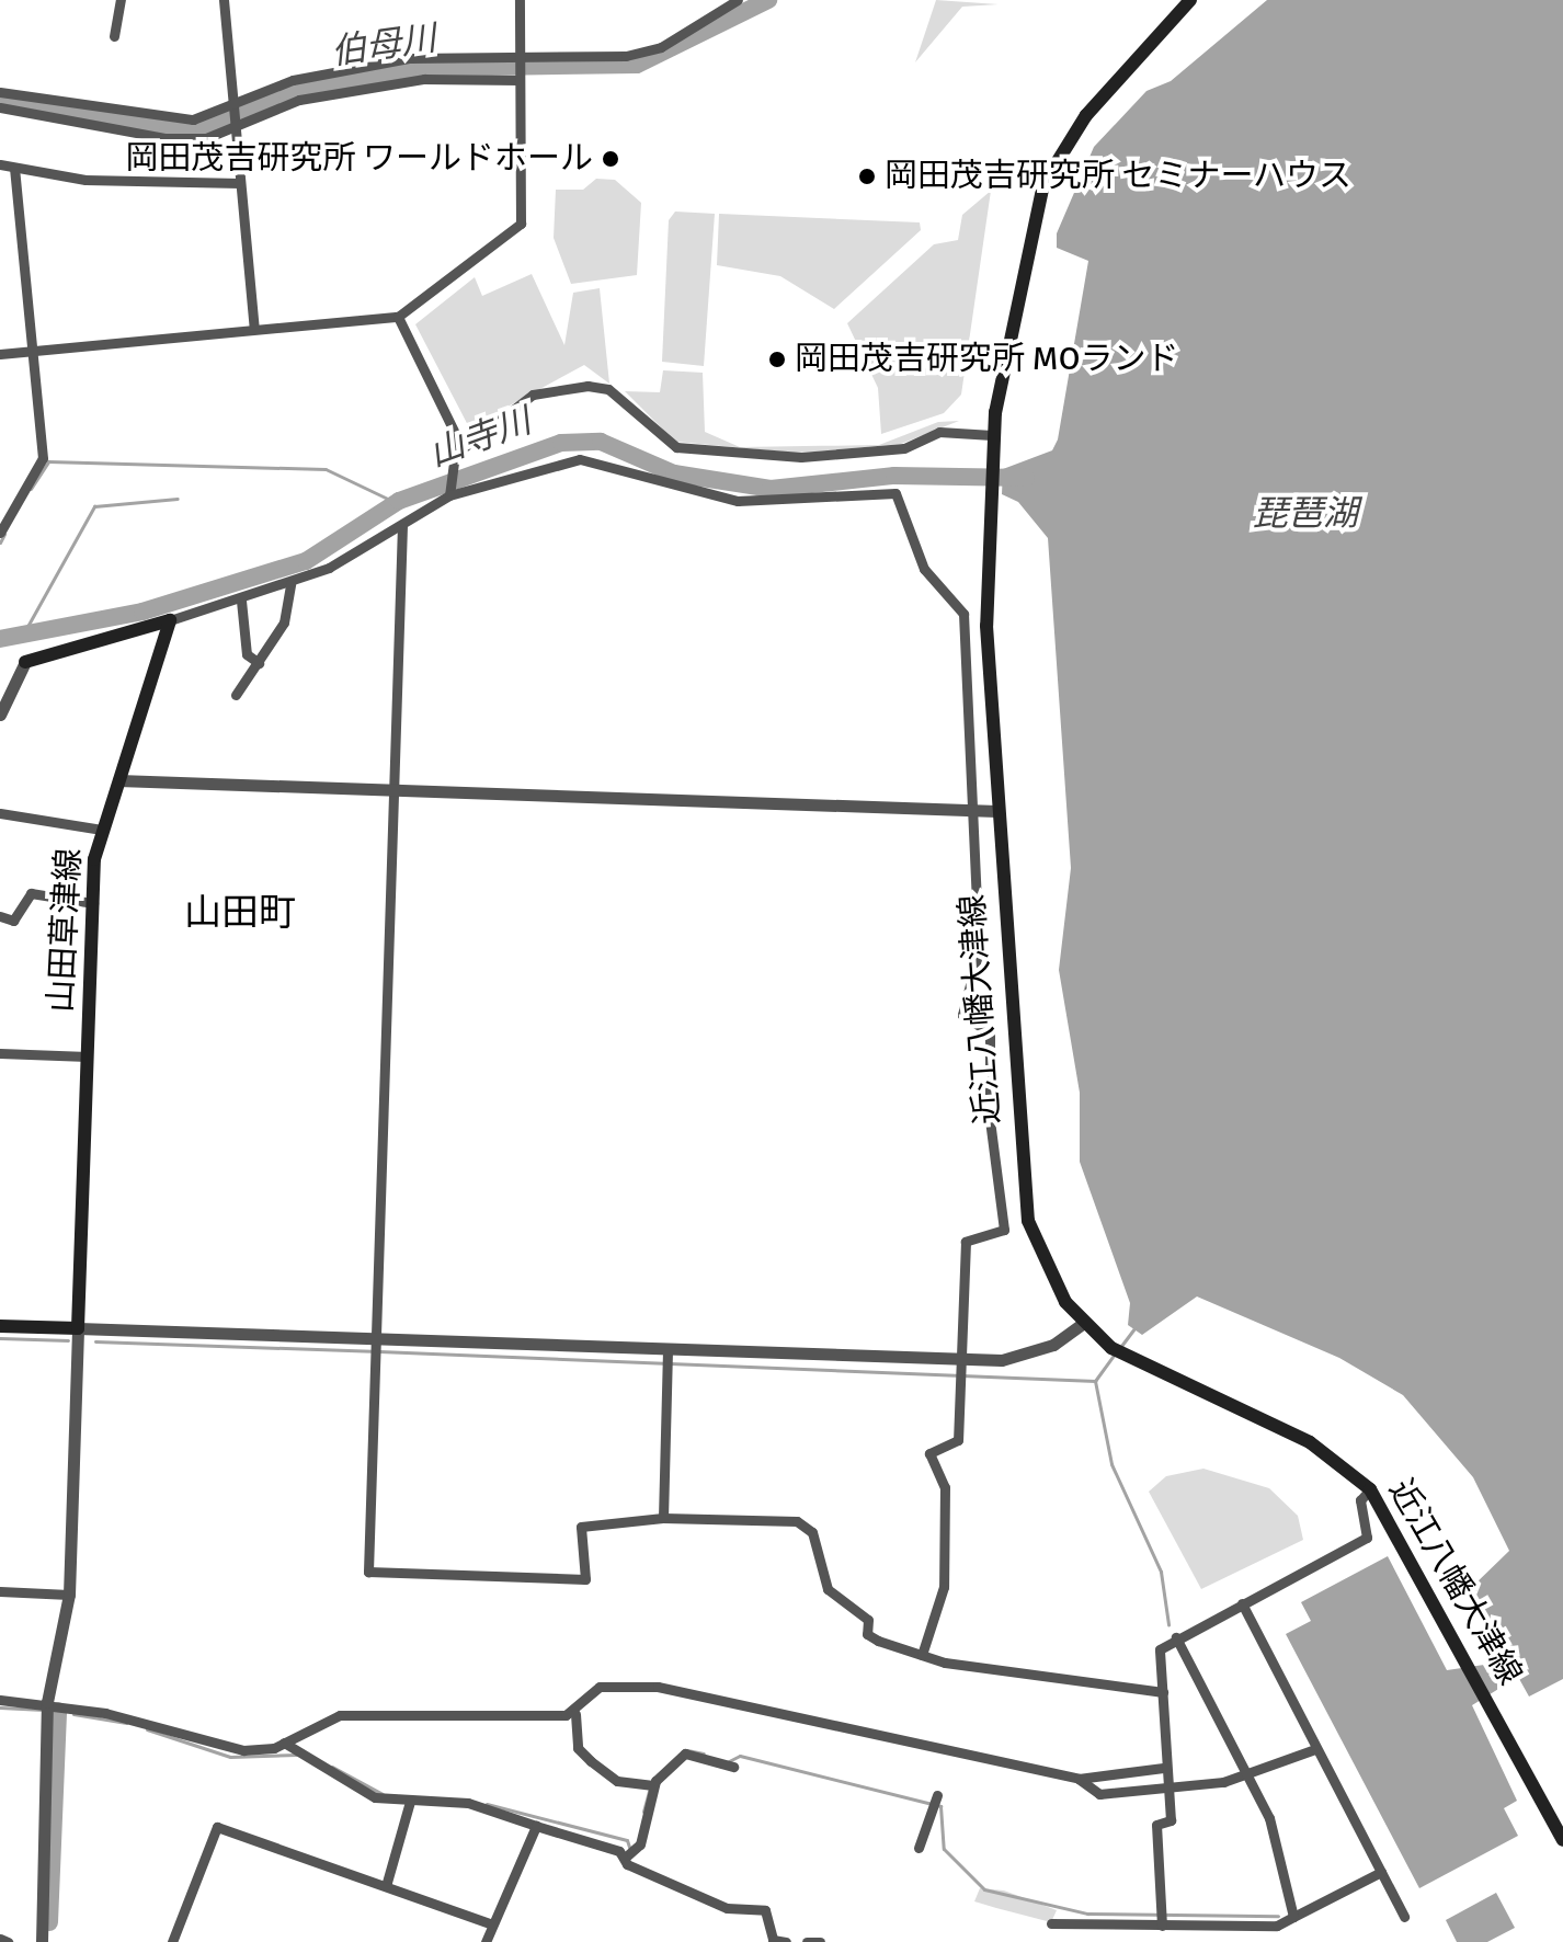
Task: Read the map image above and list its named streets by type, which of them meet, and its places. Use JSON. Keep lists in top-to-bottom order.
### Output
{
  "streets": {
    "main road": ["山田草津線", "近江八幡大津線"]
  },
  "districts": ["山田町"],
  "water": ["伯母川", "山寺川", "琵琶湖"],
  "places": ["岡田茂吉研究所 ワールドホール", "岡田茂吉研究所 セミナーハウス", "岡田茂吉研究所 MOランド"]
}
